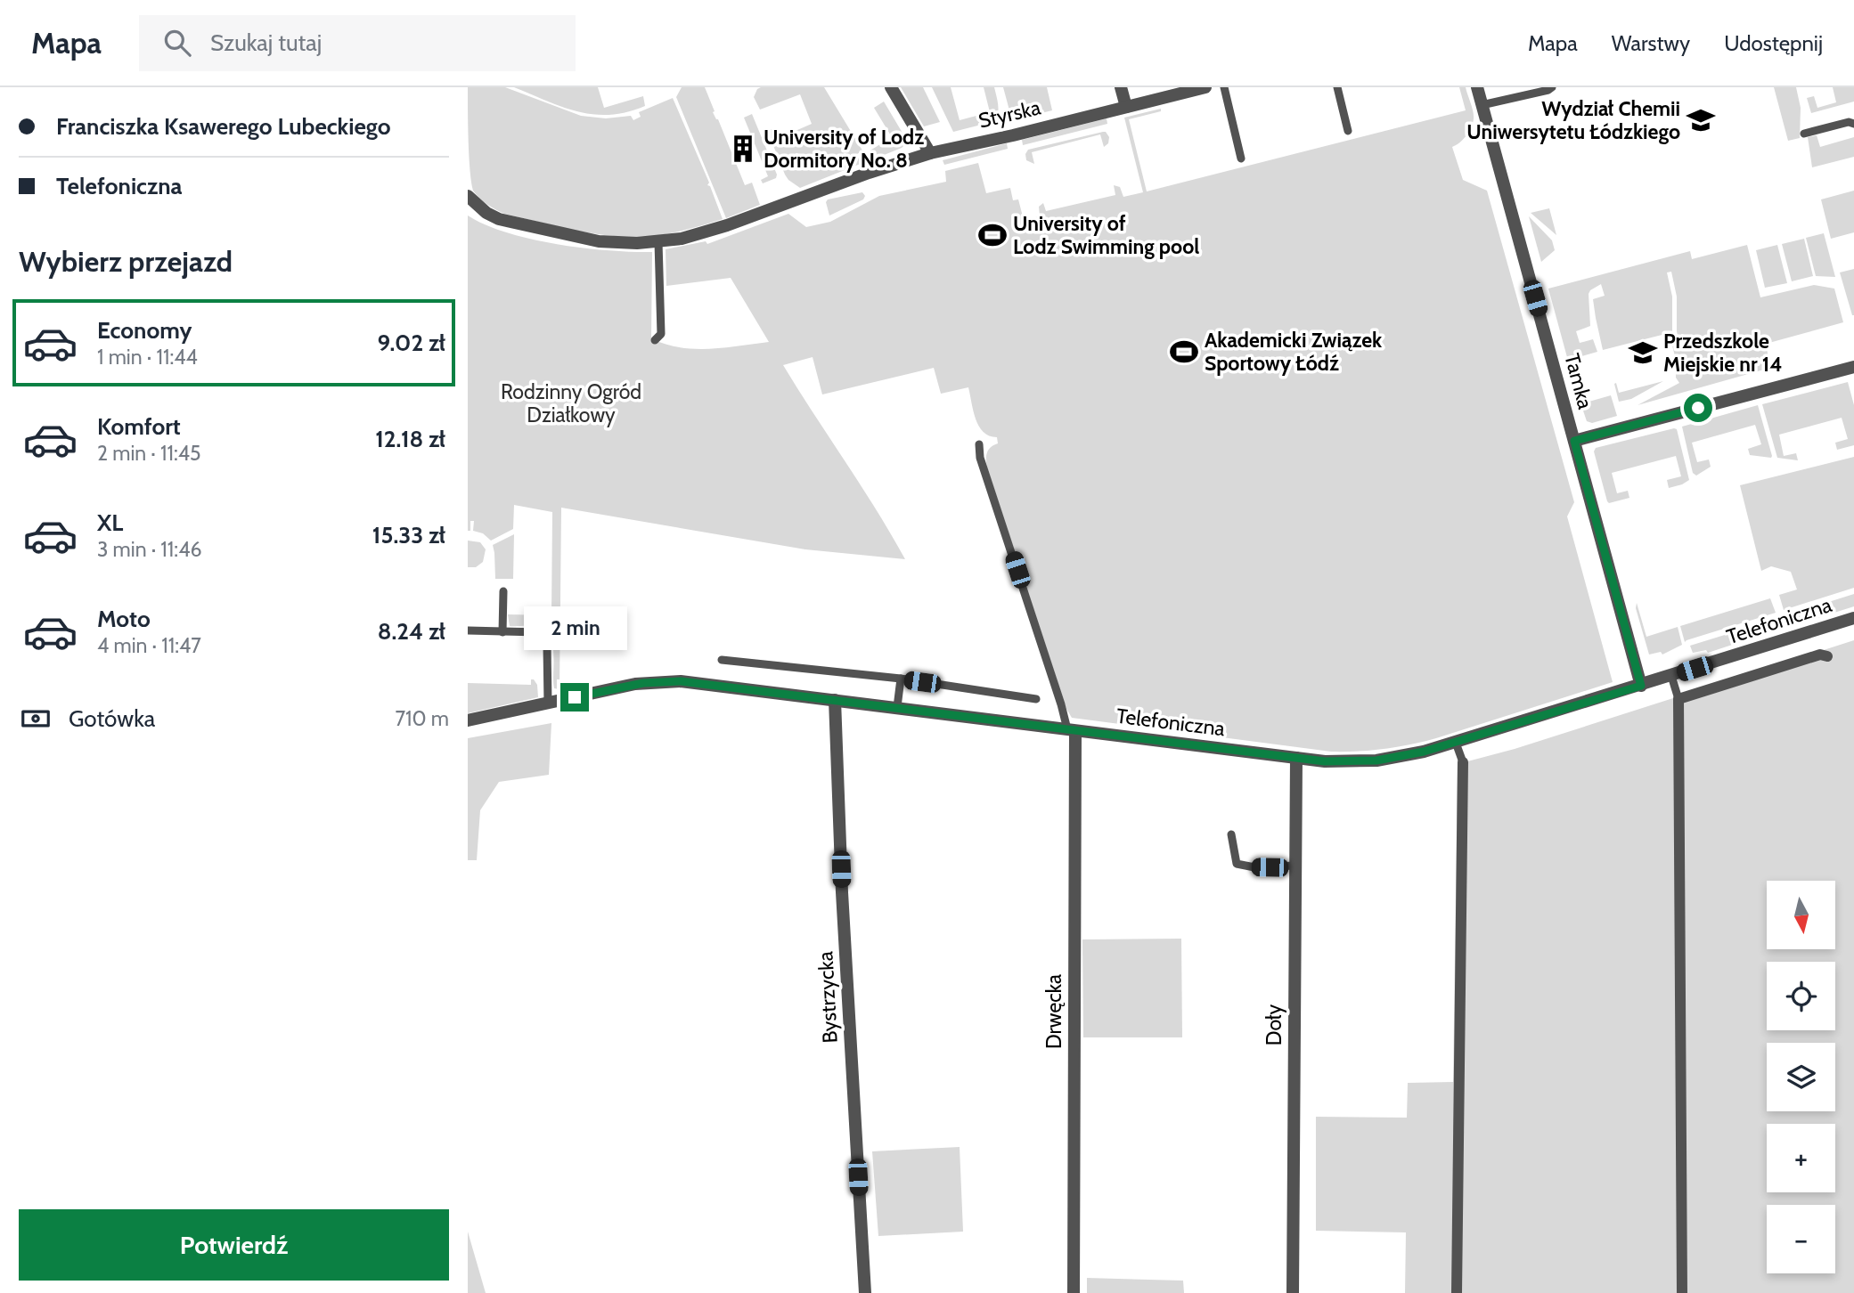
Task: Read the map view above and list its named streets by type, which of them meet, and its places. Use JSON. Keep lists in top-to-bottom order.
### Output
{
  "streets": {
    "street": [
      "Styrska",
      "Tamka",
      "Telefoniczna",
      "Bystrzycka",
      "Drwęcka",
      "Doły"
    ]
  },
  "crossings": [
    ["Tamka", "Telefoniczna"],
    ["Telefoniczna", "Bystrzycka"],
    ["Telefoniczna", "Drwęcka"],
    ["Telefoniczna", "Doły"]
  ],
  "parks": ["Rodzinny Ogród Działkowy"],
  "places": {
    "school or university": ["Wydział Chemii Uniwersytetu Łódzkiego", "Przedszkole Miejskie nr 14"],
    "building": ["University of Lodz Dormitory No. 8"],
    "sports": ["University of Lodz Swimming pool", "Akademicki Związek Sportowy Łódź"]
  },
  "north": "bottom",
  "page": {
    "header": "Mapa",
    "search": "Szukaj tutaj",
    "nav": ["Mapa", "Warstwy", "Udostępnij"],
    "banner": ["Franciszka Ksawerego Lubeckiego", "Telefoniczna"],
    "heading": "Wybierz przejazd",
    "list": [
      {
        "name": "Economy",
        "note": "1 min · 11:44",
        "value": "9.02 zł"
      },
      {
        "name": "Komfort",
        "note": "2 min · 11:45",
        "value": "12.18 zł"
      },
      {
        "name": "XL",
        "note": "3 min · 11:46",
        "value": "15.33 zł"
      },
      {
        "name": "Moto",
        "note": "4 min · 11:47",
        "value": "8.24 zł"
      }
    ],
    "bubble": "2 min",
    "pay": ["Gotówka", "710 m"],
    "map_buttons": ["+", "−"],
    "buttons": "Potwierdź"
  }
}
